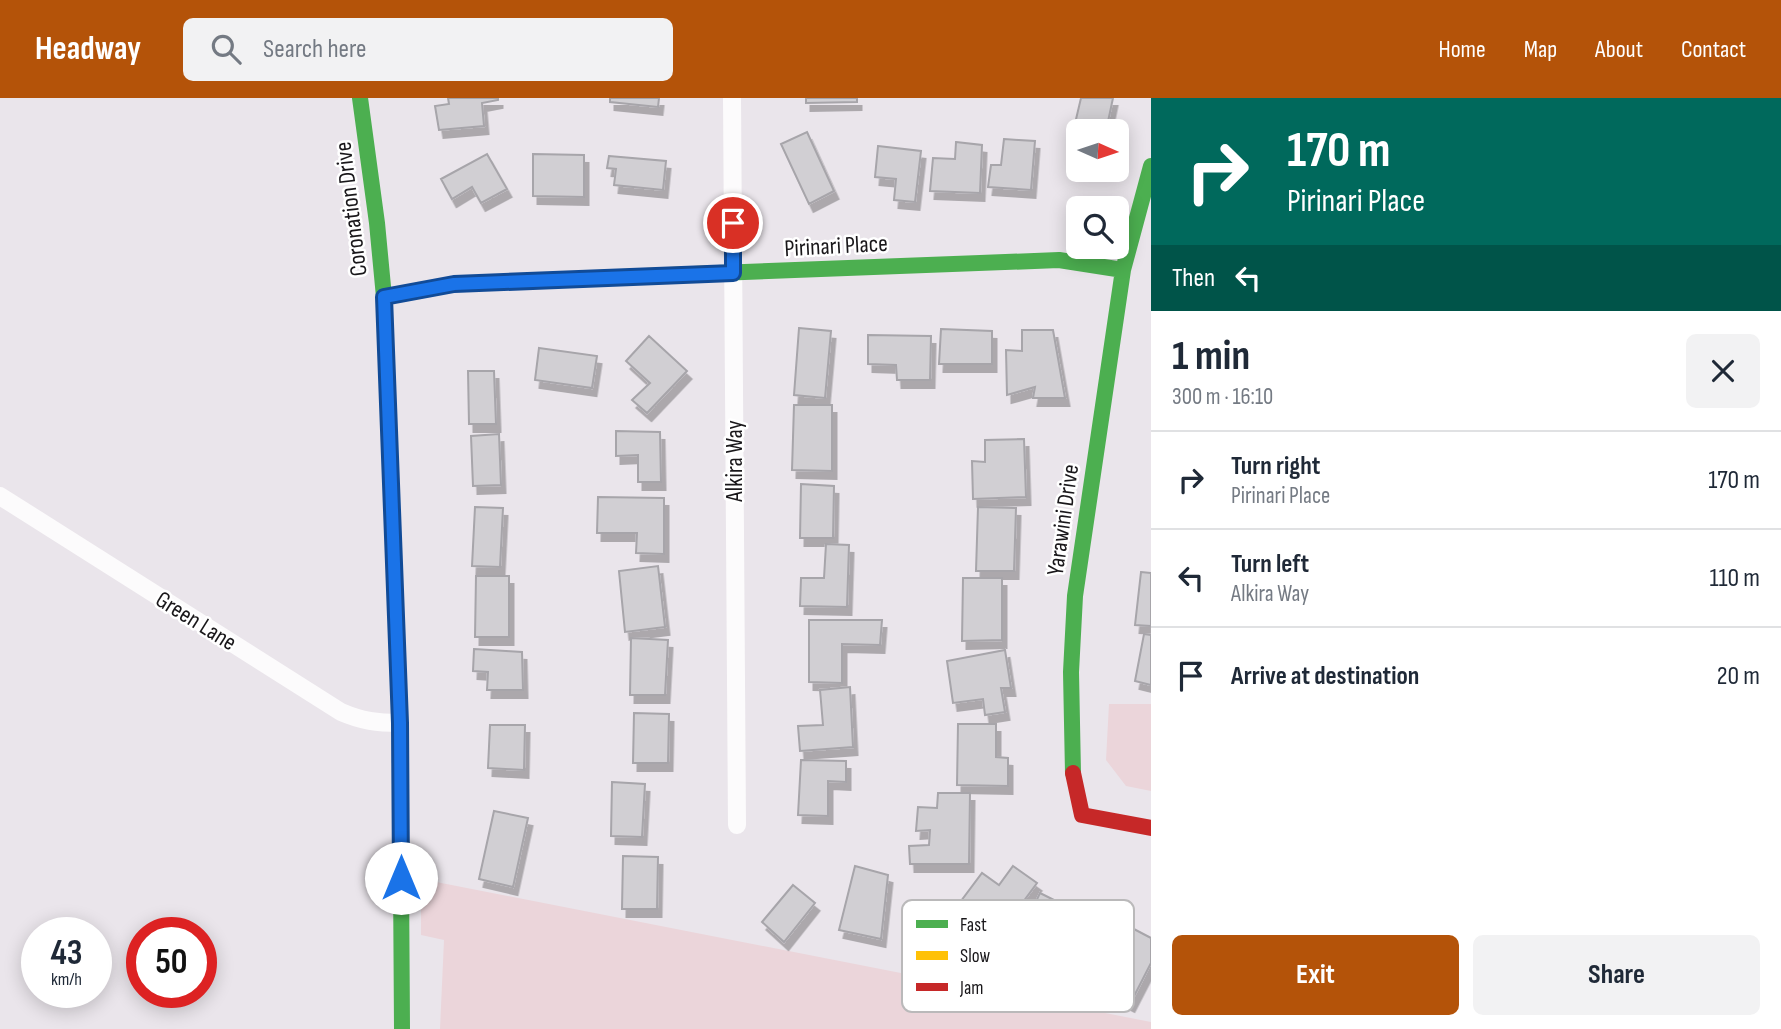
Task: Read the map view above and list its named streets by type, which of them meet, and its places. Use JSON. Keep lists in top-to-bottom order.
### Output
{
  "streets": {
    "street": [
      "Coronation Drive",
      "Pirinari Place",
      "Alkira Way",
      "Yarawini Drive",
      "Green Lane"
    ]
  },
  "crossings": [
    ["Coronation Drive", "Pirinari Place"],
    ["Coronation Drive", "Green Lane"],
    ["Pirinari Place", "Alkira Way"],
    ["Pirinari Place", "Yarawini Drive"]
  ],
  "legend": ["Fast", "Slow", "Jam"],
  "north": "right",
  "page": {
    "header": "Headway",
    "search": "Search here",
    "nav": [
      "Home",
      "Map",
      "About",
      "Contact"
    ],
    "turn": ["170 m", "Pirinari Place"],
    "then": "Then",
    "heading": ["1 min", "300 m · 16:10"],
    "list": [
      {
        "name": "Turn right",
        "note": "Pirinari Place",
        "value": "170 m"
      },
      {
        "name": "Turn left",
        "note": "Alkira Way",
        "value": "110 m"
      },
      {
        "name": "Arrive at destination",
        "value": "20 m"
      }
    ],
    "speed": "43 km/h",
    "limit": "50",
    "buttons": ["Exit", "Share"]
  }
}
